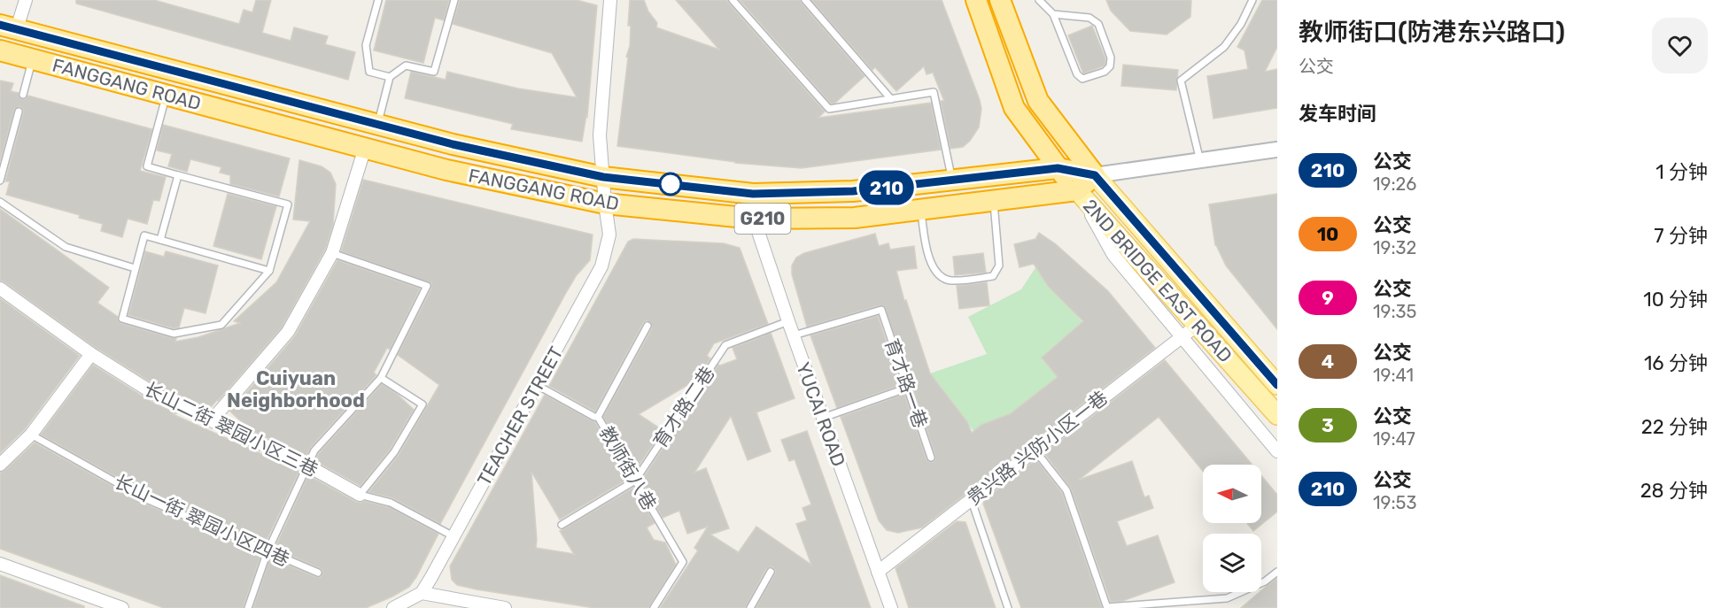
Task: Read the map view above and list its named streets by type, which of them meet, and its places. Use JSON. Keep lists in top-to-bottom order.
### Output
{
  "streets": {
    "highway": ["FANGGANG ROAD", "G210", "2ND BRIDGE EAST ROAD"],
    "street": [
      "YUCAI ROAD",
      "TEACHER STREET",
      "长山二街 翠园小区三巷",
      "贵兴路 兴防小区一巷"
    ],
    "lane": [
      "育才路一巷",
      "育才路二巷",
      "教师街八巷",
      "长山一街 翠园小区四巷"
    ]
  },
  "crossings": [
    ["FANGGANG ROAD", "2ND BRIDGE EAST ROAD"],
    ["FANGGANG ROAD", "YUCAI ROAD"],
    ["FANGGANG ROAD", "TEACHER STREET"],
    ["2ND BRIDGE EAST ROAD", "贵兴路 兴防小区一巷"],
    ["育才路一巷", "YUCAI ROAD"],
    ["育才路二巷", "YUCAI ROAD"],
    ["育才路二巷", "教师街八巷"],
    ["YUCAI ROAD", "贵兴路 兴防小区一巷"]
  ],
  "districts": ["Cuiyuan Neighborhood"],
  "lines": ["bus line 210"],
  "north": "left",
  "page": {
    "on_map": "210",
    "heading": [
      ["教师街口(防港东兴路口)", "公交"],
      "发车时间"
    ],
    "list": [
      {
        "mark": "210",
        "name": "公交",
        "note": "19:26",
        "value": "1 分钟"
      },
      {
        "mark": "10",
        "name": "公交",
        "note": "19:32",
        "value": "7 分钟"
      },
      {
        "mark": "9",
        "name": "公交",
        "note": "19:35",
        "value": "10 分钟"
      },
      {
        "mark": "4",
        "name": "公交",
        "note": "19:41",
        "value": "16 分钟"
      },
      {
        "mark": "3",
        "name": "公交",
        "note": "19:47",
        "value": "22 分钟"
      },
      {
        "mark": "210",
        "name": "公交",
        "note": "19:53",
        "value": "28 分钟"
      }
    ]
  }
}
